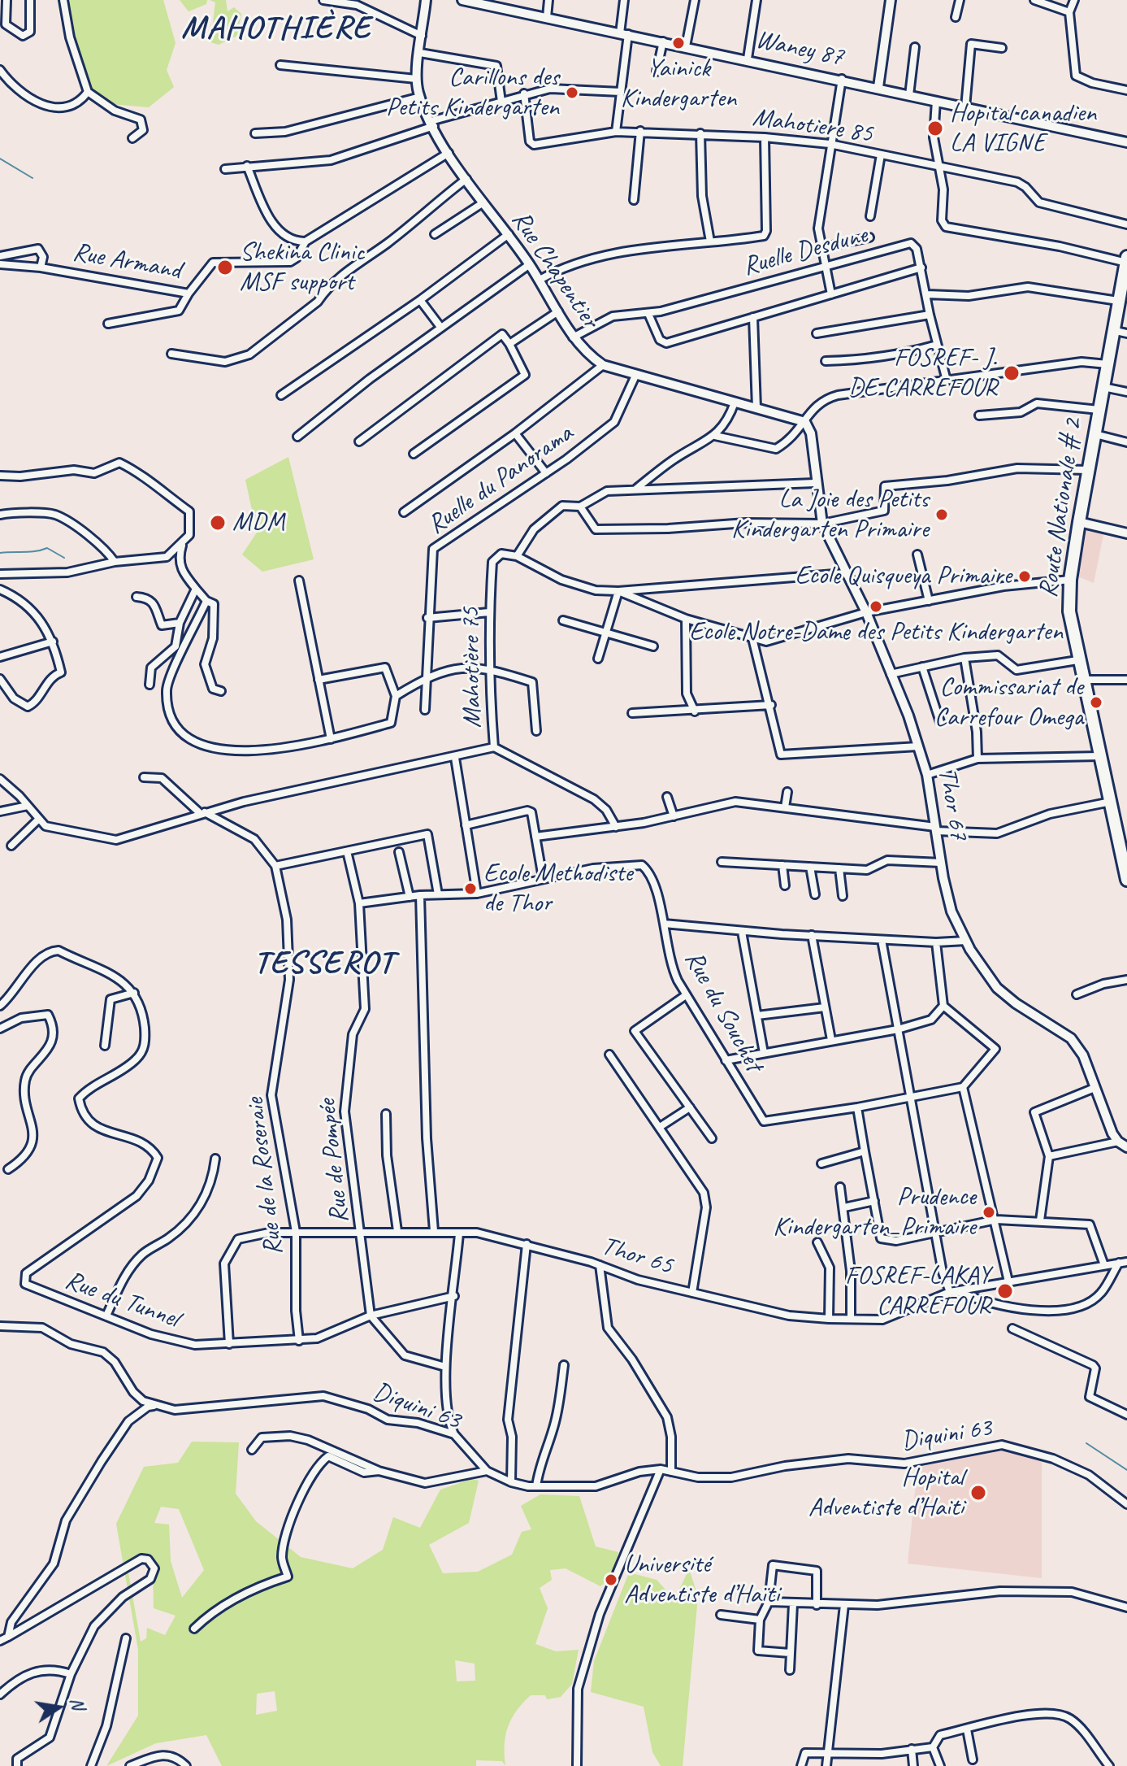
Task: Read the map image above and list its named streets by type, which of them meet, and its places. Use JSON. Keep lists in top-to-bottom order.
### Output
{
  "streets": {
    "main road": ["Route Nationale # 2"],
    "street": [
      "Waney 87",
      "Mahotiere 85",
      "Ruelle Desdune",
      "Rue Armand",
      "Rue Chapentier",
      "Ruelle du Panorama",
      "Mahotière 75",
      "Thor 67",
      "Rue du Souchet",
      "Rue de Pompée",
      "Rue de la Roseraie",
      "Thor 65",
      "Rue du Tunnel",
      "Diquini 63"
    ]
  },
  "crossings": [
    ["Ruelle Desdune", "Rue Chapentier"],
    ["Rue Armand", "Rue Chapentier"],
    ["Rue Chapentier", "Ruelle du Panorama"],
    ["Rue Chapentier", "Thor 67"],
    ["Mahotière 75", "Rue de la Roseraie"],
    ["Rue du Souchet", "Rue de Pompée"],
    ["Rue de Pompée", "Thor 65"],
    ["Rue de Pompée", "Rue du Tunnel"],
    ["Rue de la Roseraie", "Thor 65"],
    ["Rue de la Roseraie", "Rue du Tunnel"],
    ["Thor 65", "Rue du Tunnel"]
  ],
  "districts": ["MAHOTHIÈRE", "TESSEROT"],
  "places": [
    "Yainick Kindergarten",
    "Carillons des Petits Kindergarten",
    "Hopital canadien LA VIGNE",
    "Shekina Clinic MSF support",
    "FOSREF- J. DE CARREFOUR",
    "La Joie des Petits Kindergarten Primaire",
    "MDM",
    "Ecole Quisqueya Primaire",
    "Ecole Notre-Dame des Petits Kindergarten",
    "Commissariat de Carrefour Omega",
    "Ecole Methodiste de Thor",
    "Prudence Kindergarten_Primaire",
    "FOSREF-LAKAY CARREFOUR",
    "Hopital Adventiste d’Haiti",
    "Université Adventiste d’Haïti"
  ],
  "north": "right"
}
